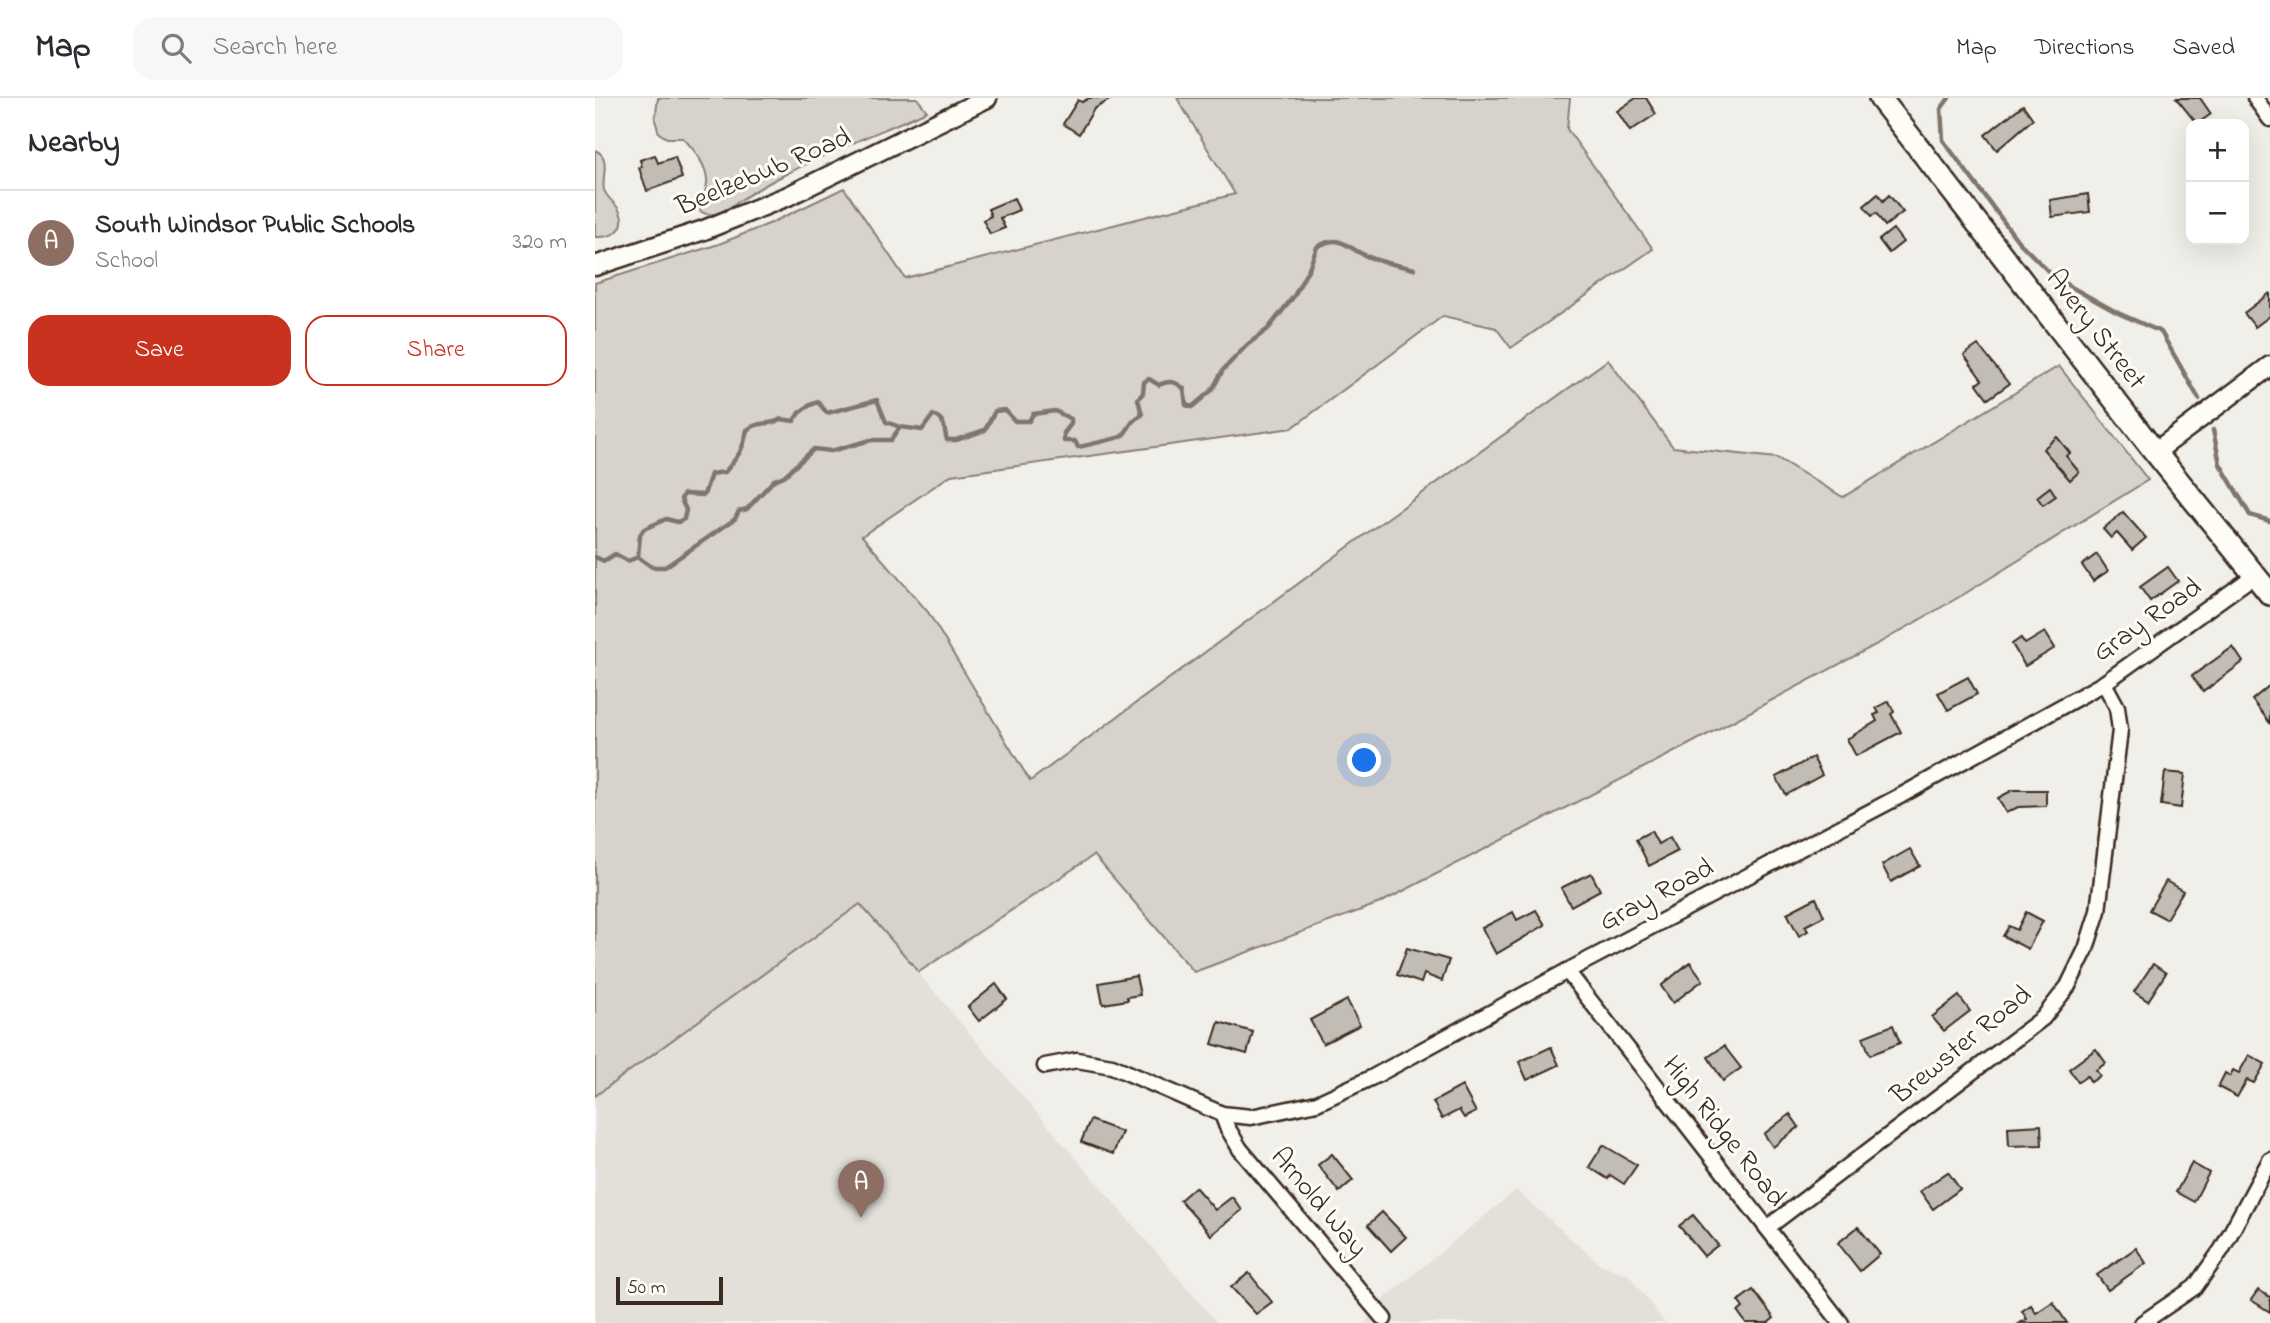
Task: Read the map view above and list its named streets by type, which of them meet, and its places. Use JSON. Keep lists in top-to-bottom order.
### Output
{
  "streets": {
    "main road": ["Avery Street"],
    "street": [
      "Beelzebub Road",
      "Gray Road",
      "Brewster Road",
      "High Ridge Road",
      "Arnold Way"
    ]
  },
  "crossings": [
    ["Avery Street", "Gray Road"],
    ["Gray Road", "Brewster Road"],
    ["Gray Road", "High Ridge Road"],
    ["Gray Road", "Arnold Way"],
    ["Brewster Road", "High Ridge Road"]
  ],
  "scale_bar": "50 m",
  "page": {
    "header": "Map",
    "search": "Search here",
    "nav": ["Map", "Directions", "Saved"],
    "heading": "Nearby",
    "map_buttons": ["+", "−"],
    "list": [
      {
        "mark": "A",
        "name": "South Windsor Public Schools",
        "note": "School",
        "value": "320 m"
      }
    ],
    "buttons": ["Save", "Share"],
    "pins": "A",
    "scale": "50 m"
  }
}
